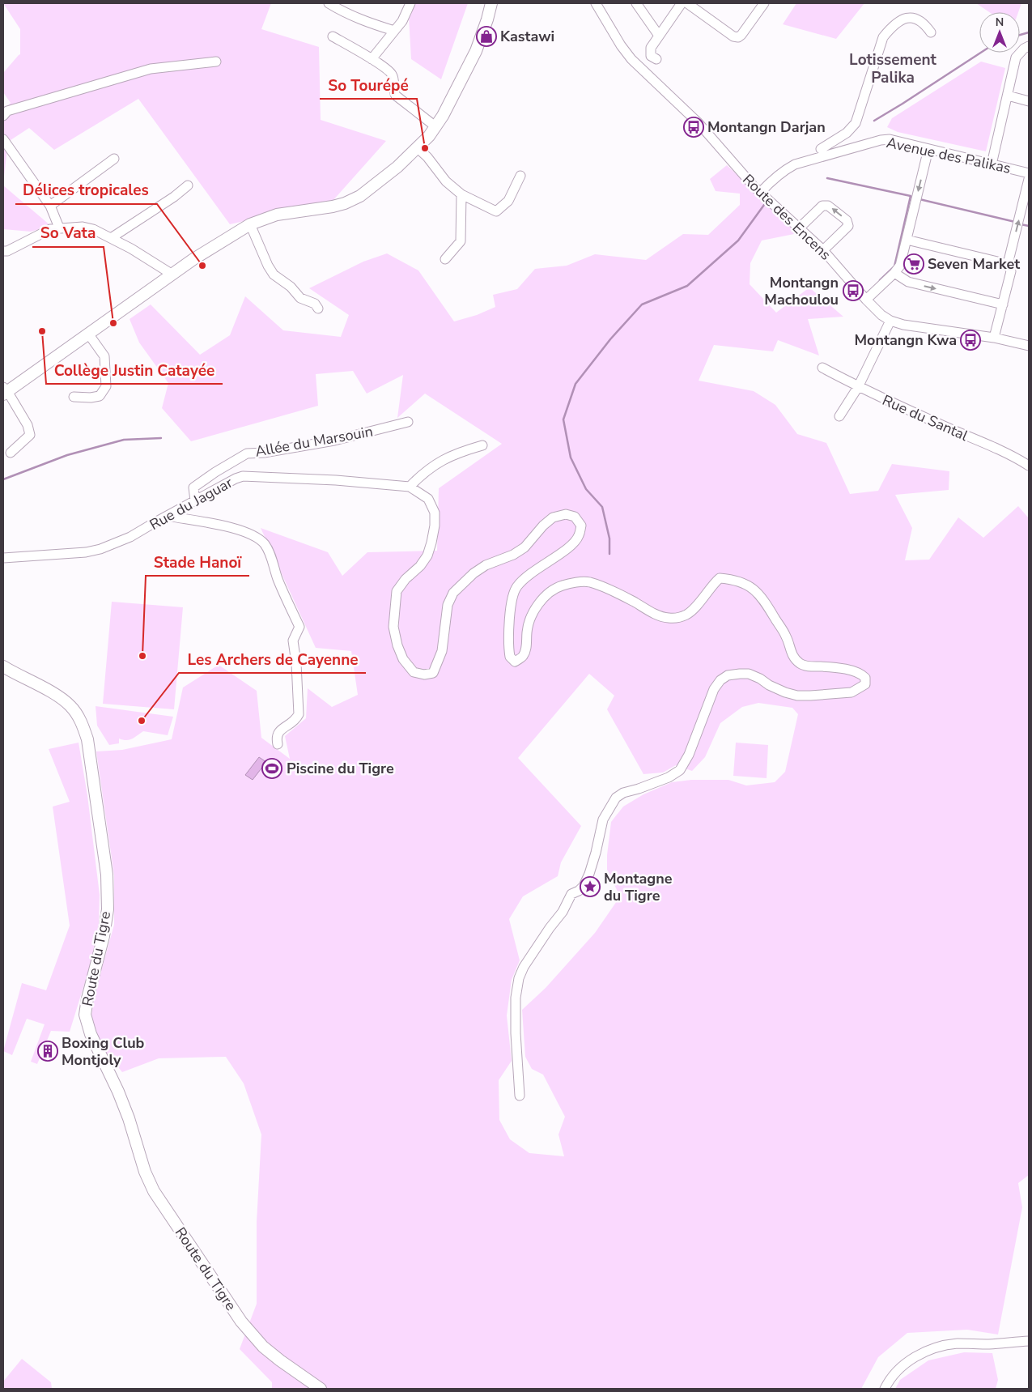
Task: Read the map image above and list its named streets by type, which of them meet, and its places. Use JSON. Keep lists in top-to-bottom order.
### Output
{
  "streets": {
    "main road": ["Route du Tigre"],
    "street": [
      "Avenue des Palikas",
      "Route des Encens",
      "Rue du Santal",
      "Allée du Marsouin",
      "Rue du Jaguar"
    ]
  },
  "crossings": [
    ["Avenue des Palikas", "Route des Encens"],
    ["Allée du Marsouin", "Rue du Jaguar"]
  ],
  "districts": ["Lotissement Palika"],
  "places": {
    "shop": ["Kastawi"],
    "bus stop": ["Montangn Darjan", "Montangn Machoulou", "Montangn Kwa"],
    "other": [
      "So Tourépé",
      "Délices tropicales",
      "So Vata",
      "Collège Justin Catayée",
      "Stade Hanoï",
      "Les Archers de Cayenne"
    ],
    "supermarket": ["Seven Market"],
    "sports": ["Piscine du Tigre"],
    "place": ["Montagne du Tigre"],
    "building": ["Boxing Club Montjoly"]
  },
  "north": "top"
}
